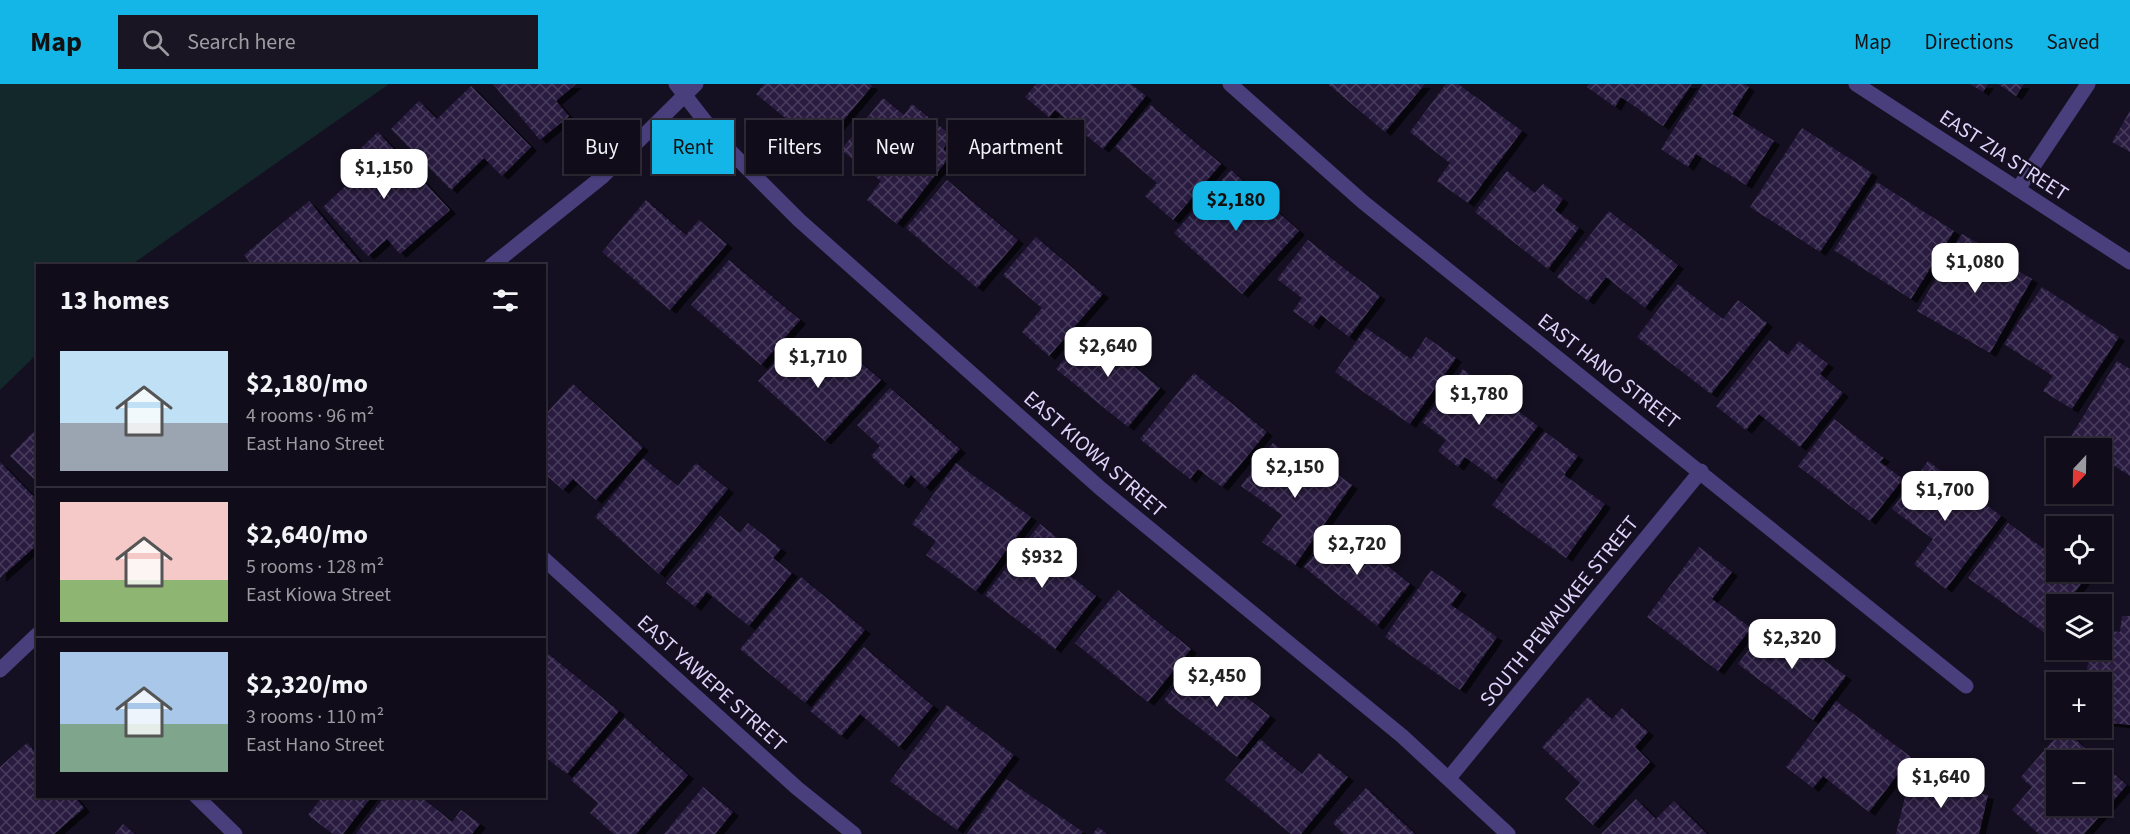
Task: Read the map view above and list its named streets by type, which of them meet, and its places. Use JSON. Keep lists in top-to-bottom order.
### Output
{
  "streets": {
    "street": [
      "EAST ZIA STREET",
      "EAST HANO STREET",
      "EAST KIOWA STREET",
      "SOUTH PEWAUKEE STREET",
      "EAST YAWEPE STREET"
    ]
  },
  "crossings": [
    ["EAST HANO STREET", "SOUTH PEWAUKEE STREET"],
    ["EAST KIOWA STREET", "SOUTH PEWAUKEE STREET"]
  ],
  "north": "bottom",
  "page": {
    "header": "Map",
    "search": "Search here",
    "nav": ["Map", "Directions", "Saved"],
    "chip": [
      "Buy",
      "Rent",
      "Filters",
      "New",
      "Apartment"
    ],
    "price": [
      "$1,150",
      "$2,180",
      "$1,080",
      "$2,640",
      "$1,710",
      "$1,780",
      "$2,150",
      "$1,700",
      "$2,720",
      "$932",
      "$2,320",
      "$2,450",
      "$1,640"
    ],
    "heading": "13 homes",
    "list": [
      {
        "name": "$2,180/mo",
        "note": "4 rooms · 96 m² · East Hano Street"
      },
      {
        "name": "$2,640/mo",
        "note": "5 rooms · 128 m² · East Kiowa Street"
      },
      {
        "name": "$2,320/mo",
        "note": "3 rooms · 110 m² · East Hano Street"
      }
    ],
    "map_buttons": ["+", "−"]
  }
}
